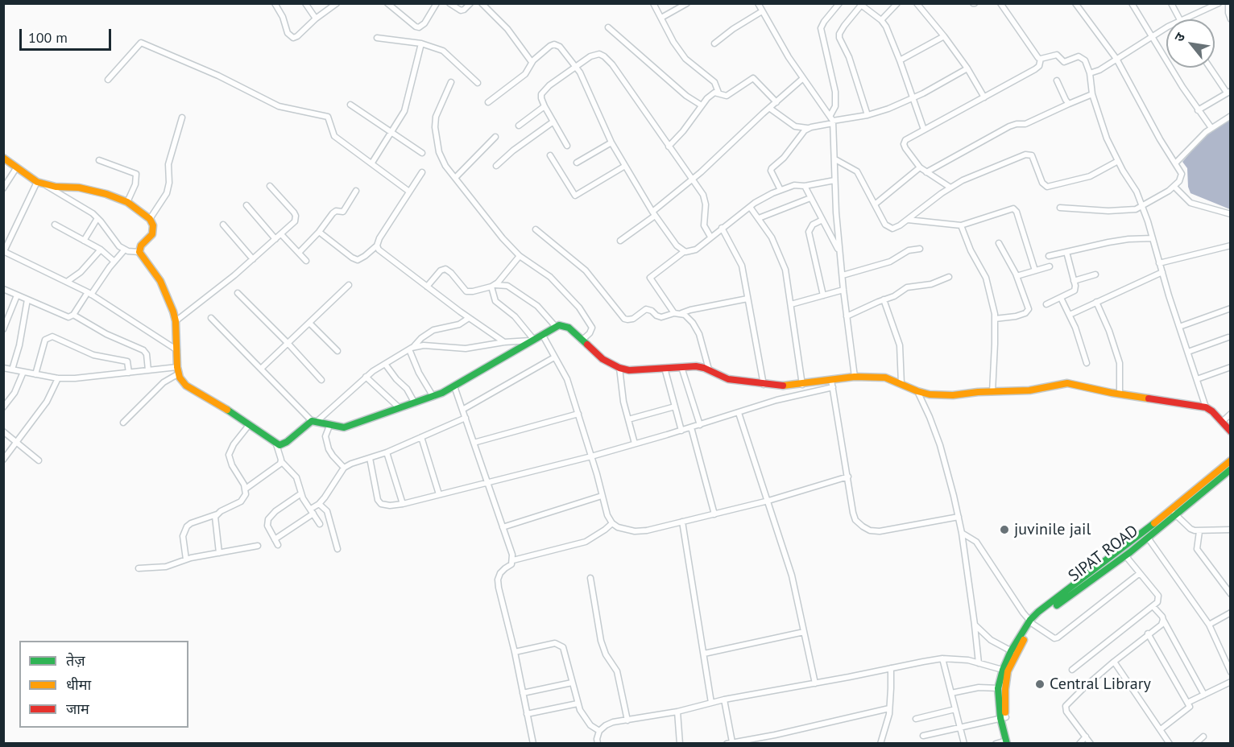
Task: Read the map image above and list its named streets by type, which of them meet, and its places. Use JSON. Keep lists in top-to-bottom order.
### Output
{
  "streets": {
    "main road": ["SIPAT ROAD"]
  },
  "places": ["juvinile jail", "Central Library"],
  "legend": ["तेज़", "धीमा", "जाम"],
  "scale_bar": "100 m",
  "north": "top left"
}
